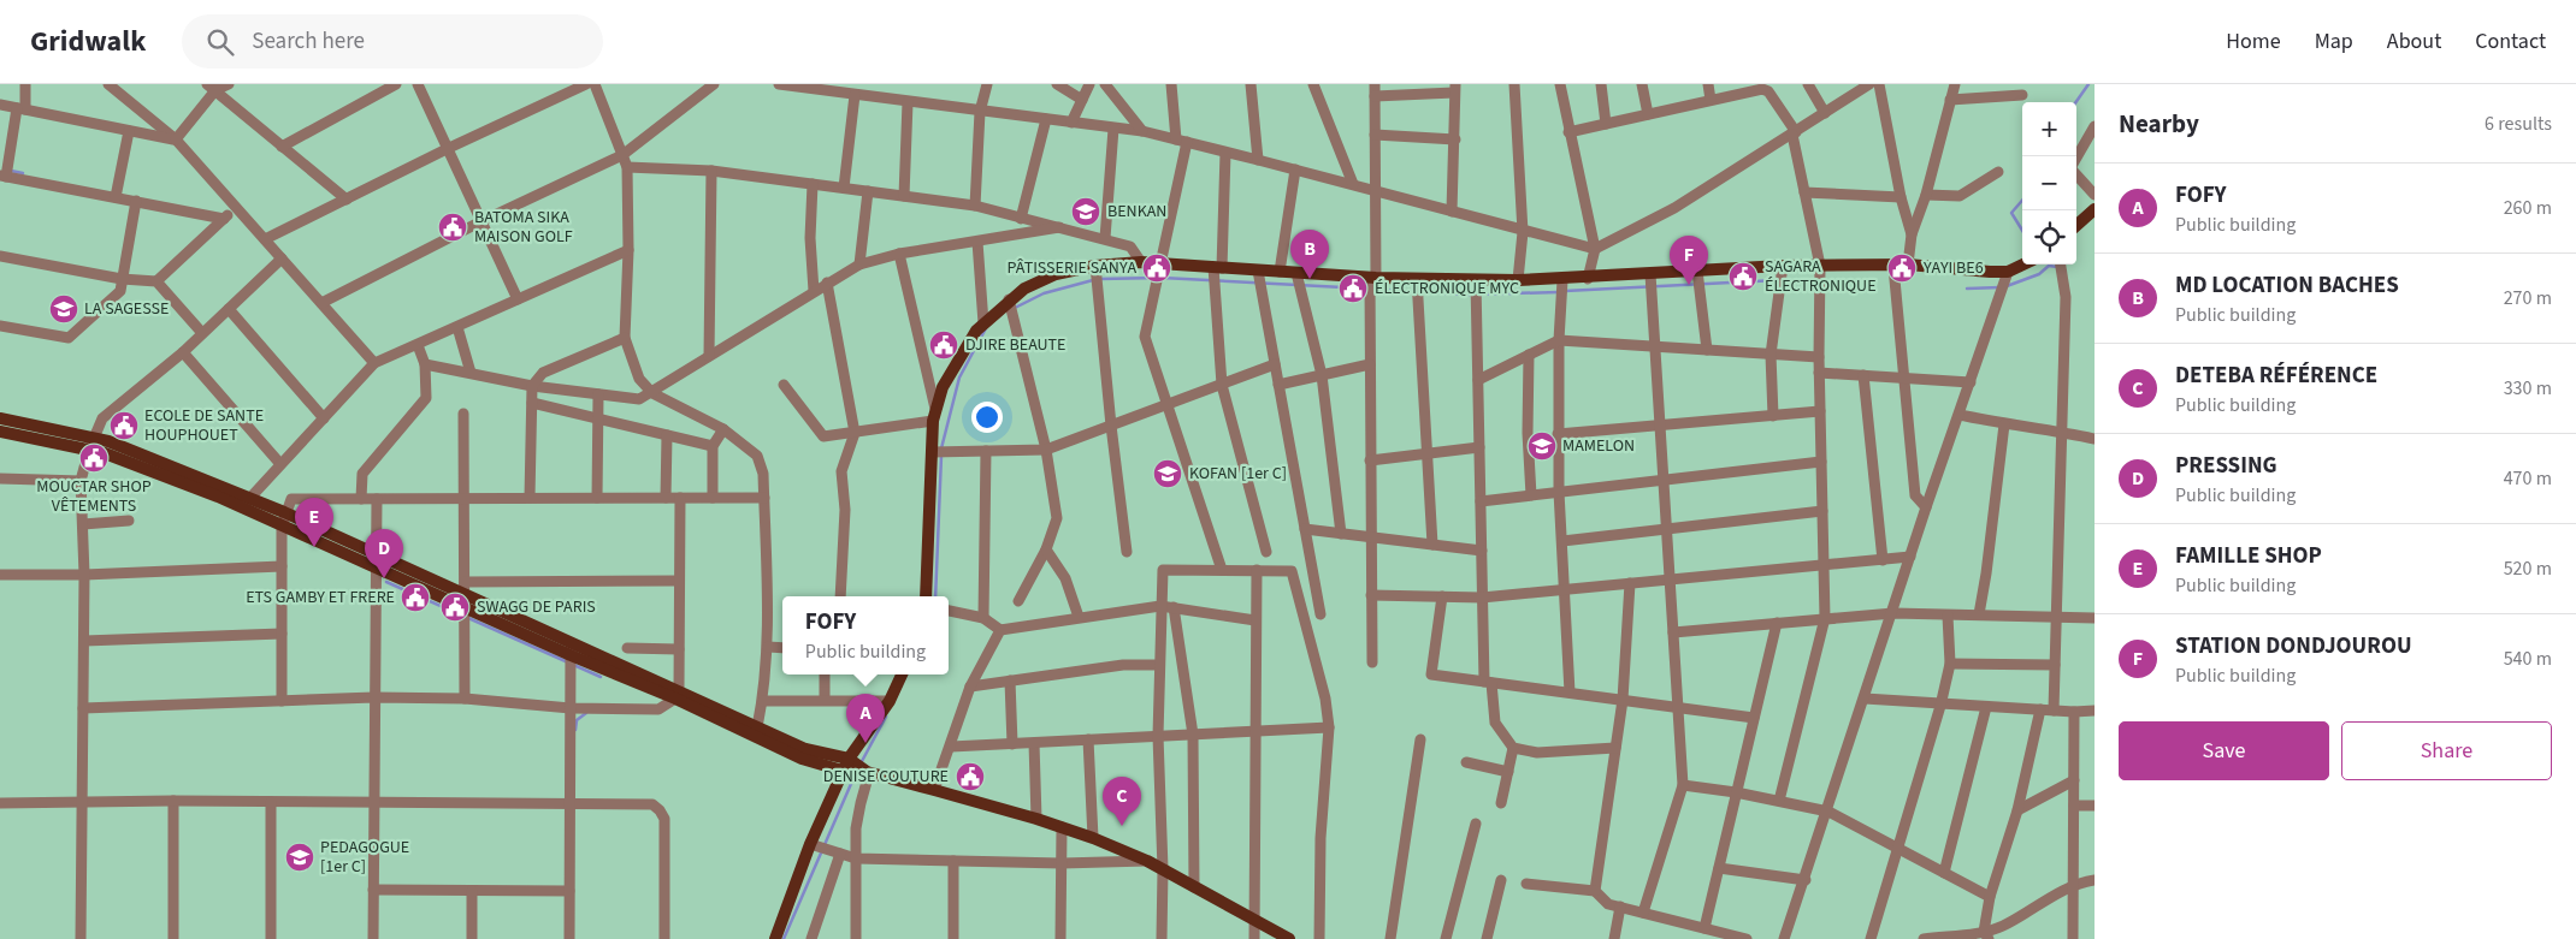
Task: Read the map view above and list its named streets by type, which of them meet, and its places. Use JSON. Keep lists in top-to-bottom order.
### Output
{
  "places": {
    "school or university": [
      "BENKAN",
      "LA SAGESSE",
      "MAMELON",
      "KOFAN [1er C]",
      "PEDAGOGUE [1er C]"
    ],
    "public building": [
      "BATOMA SIKA MAISON GOLF",
      "PÂTISSERIE SANYA",
      "YAYI BE6",
      "SAGARA ÉLECTRONIQUE",
      "ÉLECTRONIQUE MYC",
      "DJIRE BEAUTE",
      "ECOLE DE SANTE HOUPHOUET",
      "MOUCTAR SHOP VÊTEMENTS",
      "ETS GAMBY ET FRERE",
      "SWAGG DE PARIS",
      "DENISE COUTURE"
    ]
  },
  "page": {
    "header": "Gridwalk",
    "search": "Search here",
    "nav": [
      "Home",
      "Map",
      "About",
      "Contact"
    ],
    "heading": ["Nearby", "6 results"],
    "map_buttons": ["+", "−"],
    "list": [
      {
        "mark": "A",
        "name": "FOFY",
        "note": "Public building",
        "value": "260 m"
      },
      {
        "mark": "B",
        "name": "MD LOCATION BACHES",
        "note": "Public building",
        "value": "270 m"
      },
      {
        "mark": "C",
        "name": "DETEBA RÉFÉRENCE",
        "note": "Public building",
        "value": "330 m"
      },
      {
        "mark": "D",
        "name": "PRESSING",
        "note": "Public building",
        "value": "470 m"
      },
      {
        "mark": "E",
        "name": "FAMILLE SHOP",
        "note": "Public building",
        "value": "520 m"
      },
      {
        "mark": "F",
        "name": "STATION DONDJOUROU",
        "note": "Public building",
        "value": "540 m"
      }
    ],
    "pins": [
      "B",
      "F",
      "E",
      "D",
      "A",
      "C"
    ],
    "popup": ["FOFY", "Public building"],
    "buttons": ["Save", "Share"]
  }
}
